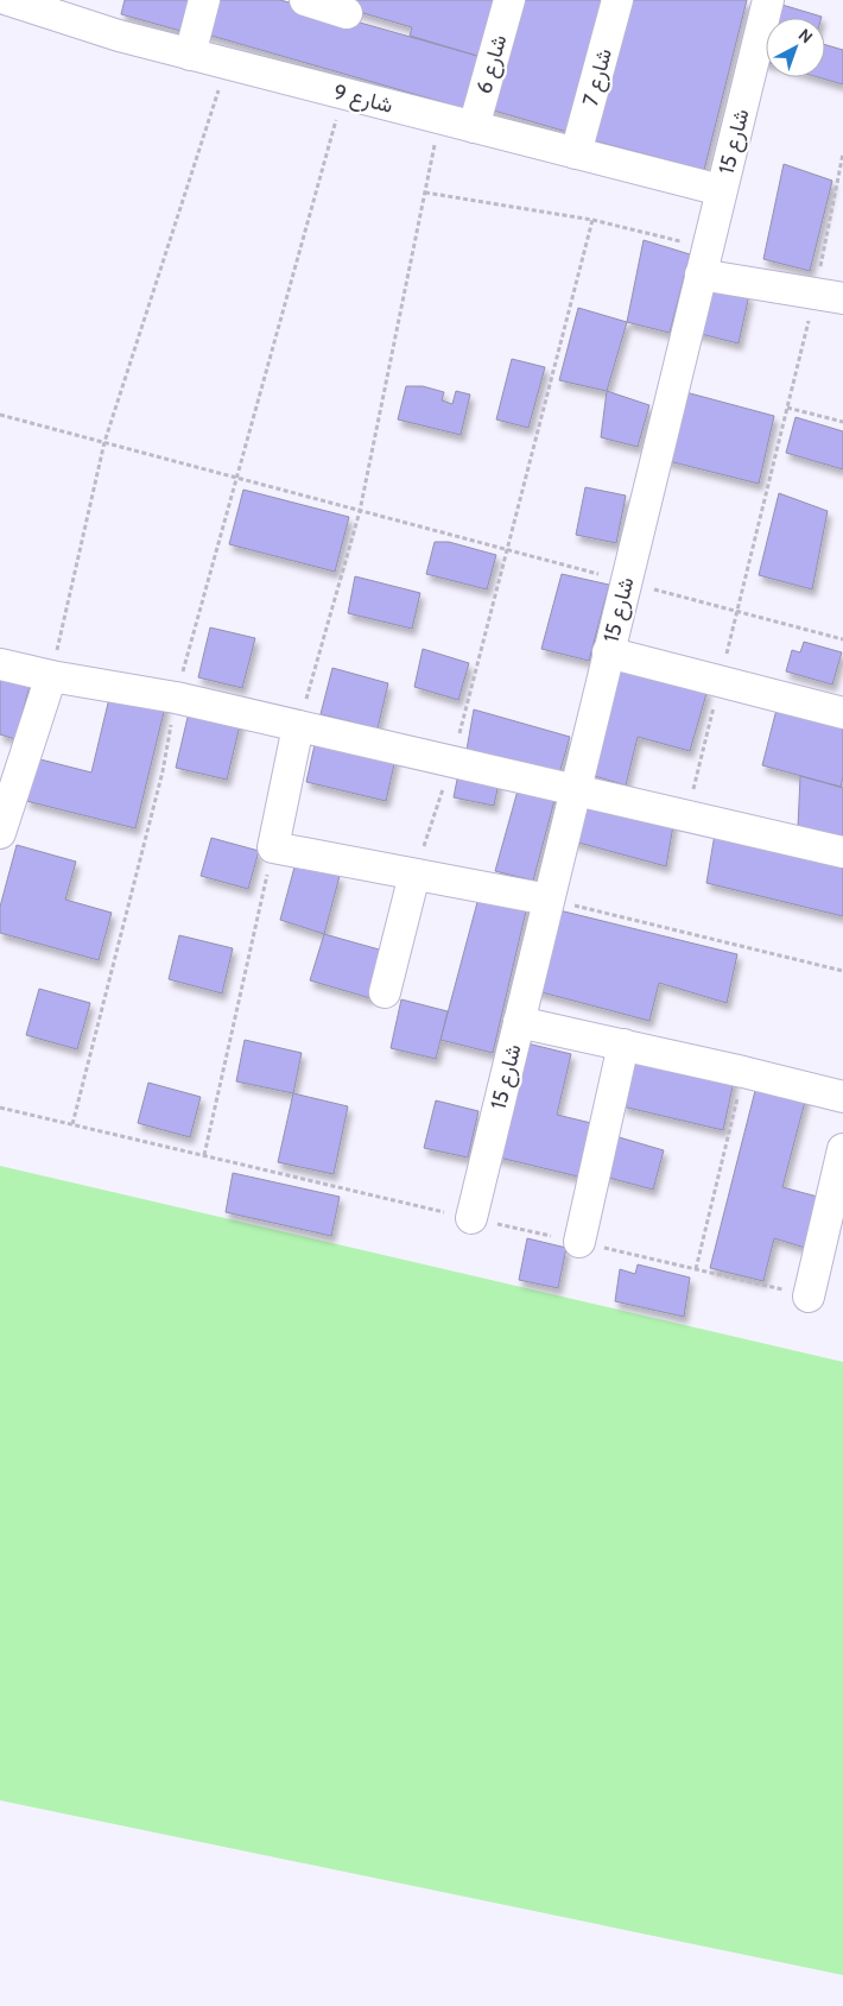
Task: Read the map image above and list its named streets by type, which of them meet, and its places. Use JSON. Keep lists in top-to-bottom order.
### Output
{
  "streets": {
    "street": [
      "شارع 6",
      "شارع 7",
      "شارع 9",
      "شارع 15"
    ]
  },
  "crossings": [
    ["شارع 6", "شارع 9"],
    ["شارع 7", "شارع 9"],
    ["شارع 9", "شارع 15"]
  ],
  "north": "top right"
}
